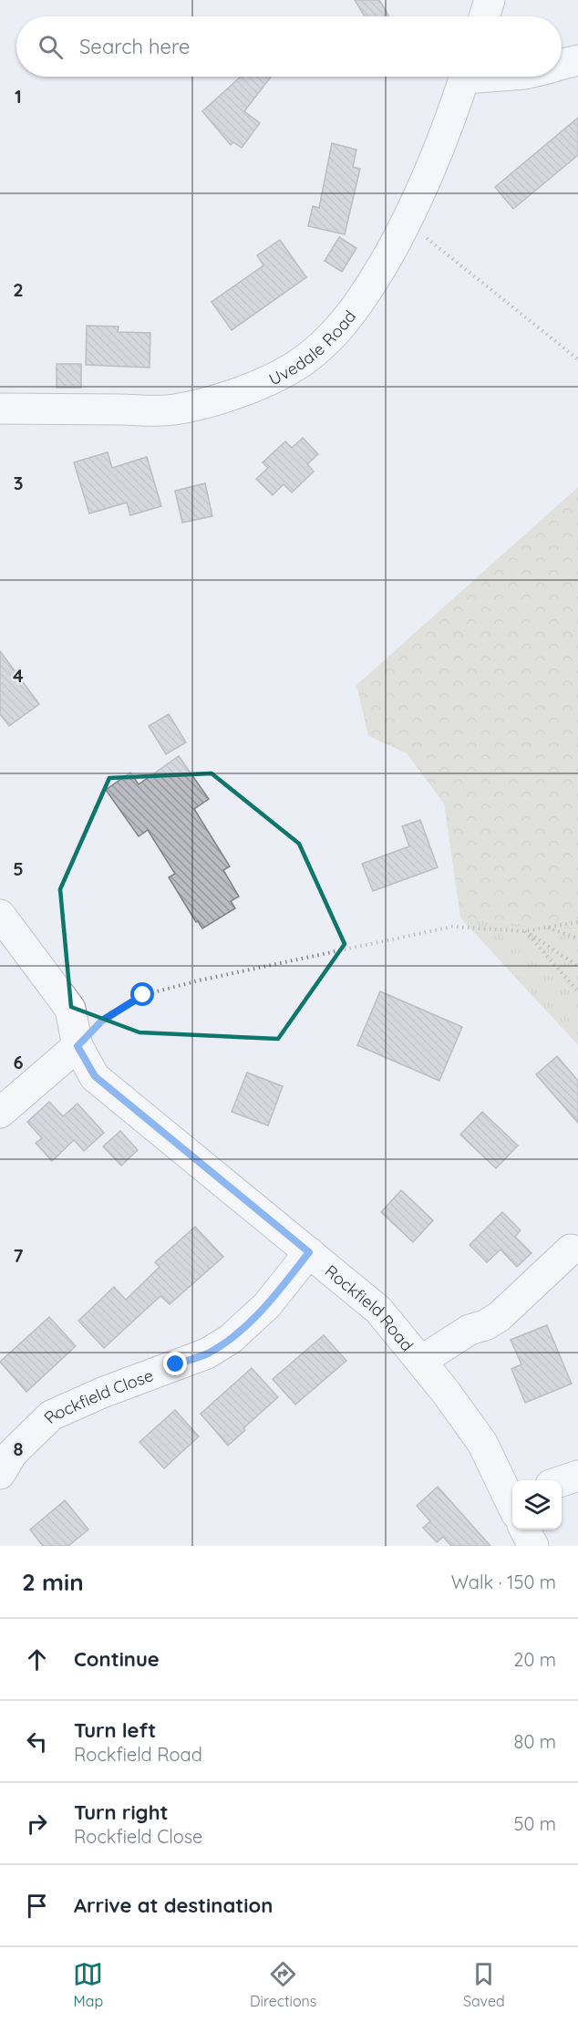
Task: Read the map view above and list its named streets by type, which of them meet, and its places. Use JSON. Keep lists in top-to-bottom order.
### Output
{
  "streets": {
    "street": ["Uvedale Road", "Rockfield Road", "Rockfield Close"]
  },
  "crossings": [
    ["Rockfield Road", "Rockfield Close"]
  ],
  "page": {
    "search": "Search here",
    "heading": ["2 min", "Walk · 150 m"],
    "list": [
      ["Continue", "20 m"],
      ["Turn left", "Rockfield Road", "80 m"],
      ["Turn right", "Rockfield Close", "50 m"],
      "Arrive at destination"
    ],
    "nav": ["Map", "Directions", "Saved"]
  },
  "grid": {
    "rows": [
      "1",
      "2",
      "3",
      "4",
      "5",
      "6",
      "7",
      "8"
    ]
  }
}
